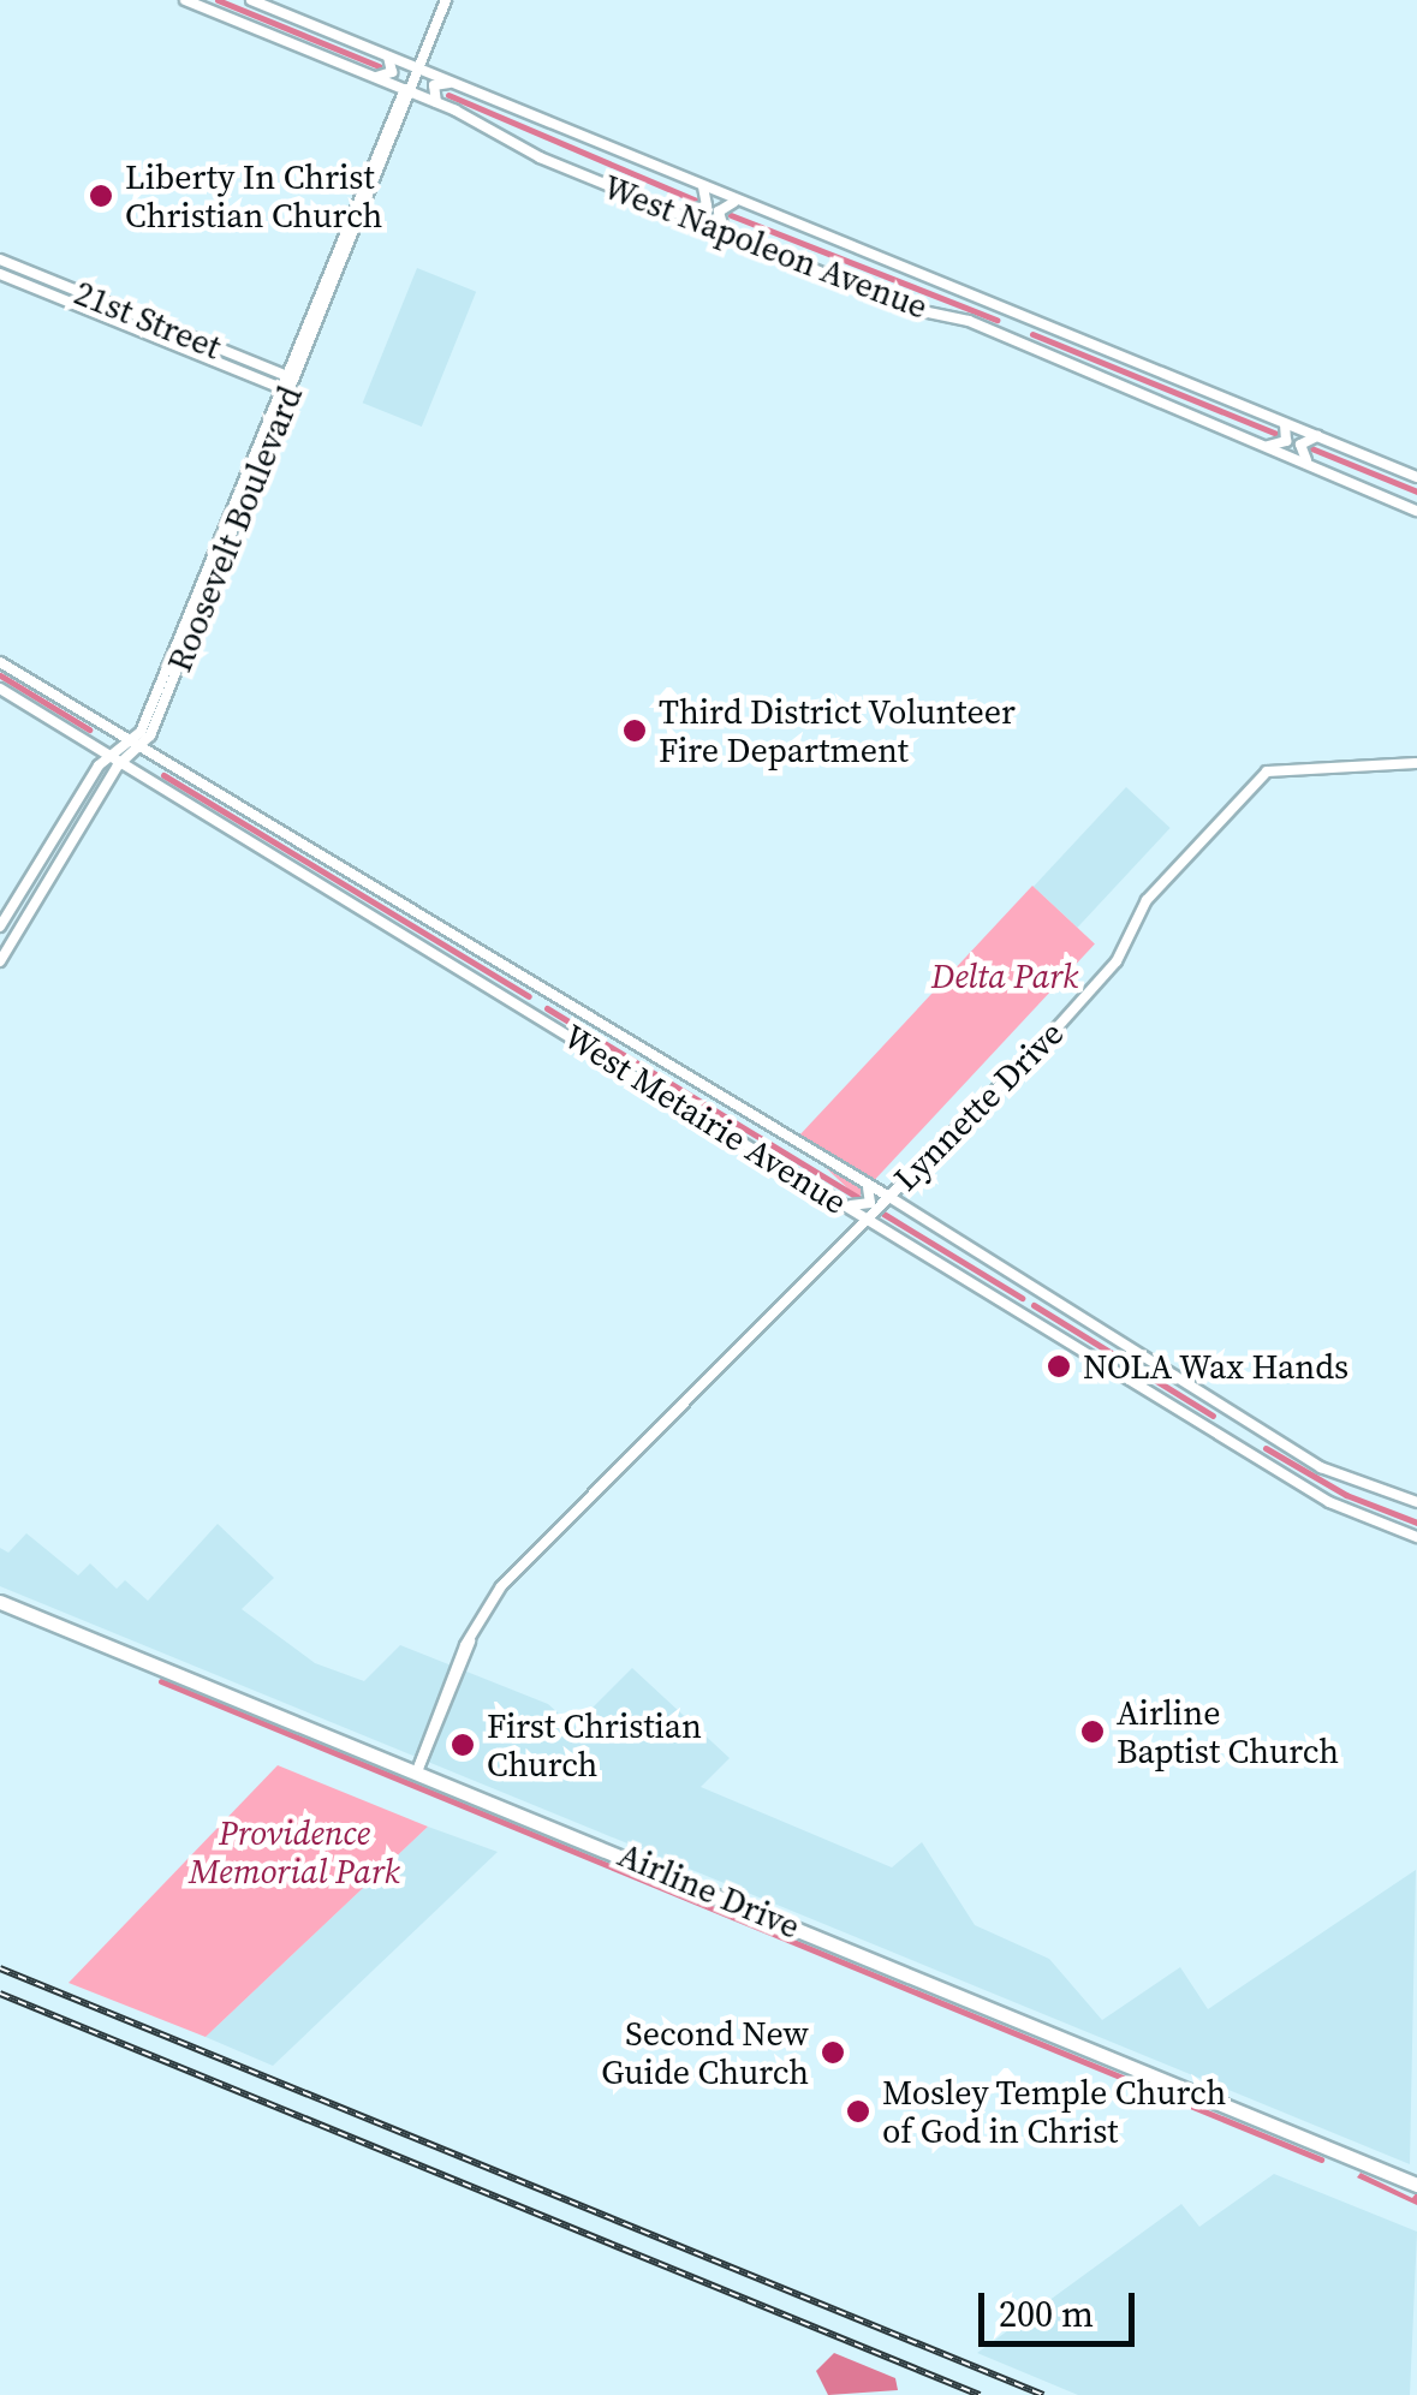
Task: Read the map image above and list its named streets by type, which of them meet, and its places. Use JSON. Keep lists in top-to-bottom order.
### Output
{
  "streets": {
    "highway": ["Airline Drive"],
    "main road": [
      "West Napoleon Avenue",
      "21st Street",
      "Roosevelt Boulevard",
      "Lynnette Drive",
      "West Metairie Avenue"
    ]
  },
  "crossings": [
    ["West Napoleon Avenue", "Roosevelt Boulevard"],
    ["21st Street", "Roosevelt Boulevard"],
    ["Roosevelt Boulevard", "West Metairie Avenue"],
    ["Lynnette Drive", "West Metairie Avenue"],
    ["Lynnette Drive", "Airline Drive"]
  ],
  "parks": ["Delta Park", "Providence Memorial Park"],
  "places": [
    "Liberty In Christ Christian Church",
    "Third District Volunteer Fire Department",
    "NOLA Wax Hands",
    "Airline Baptist Church",
    "First Christian Church",
    "Second New Guide Church",
    "Mosley Temple Church of God in Christ"
  ],
  "scale_bar": "200 m"
}
